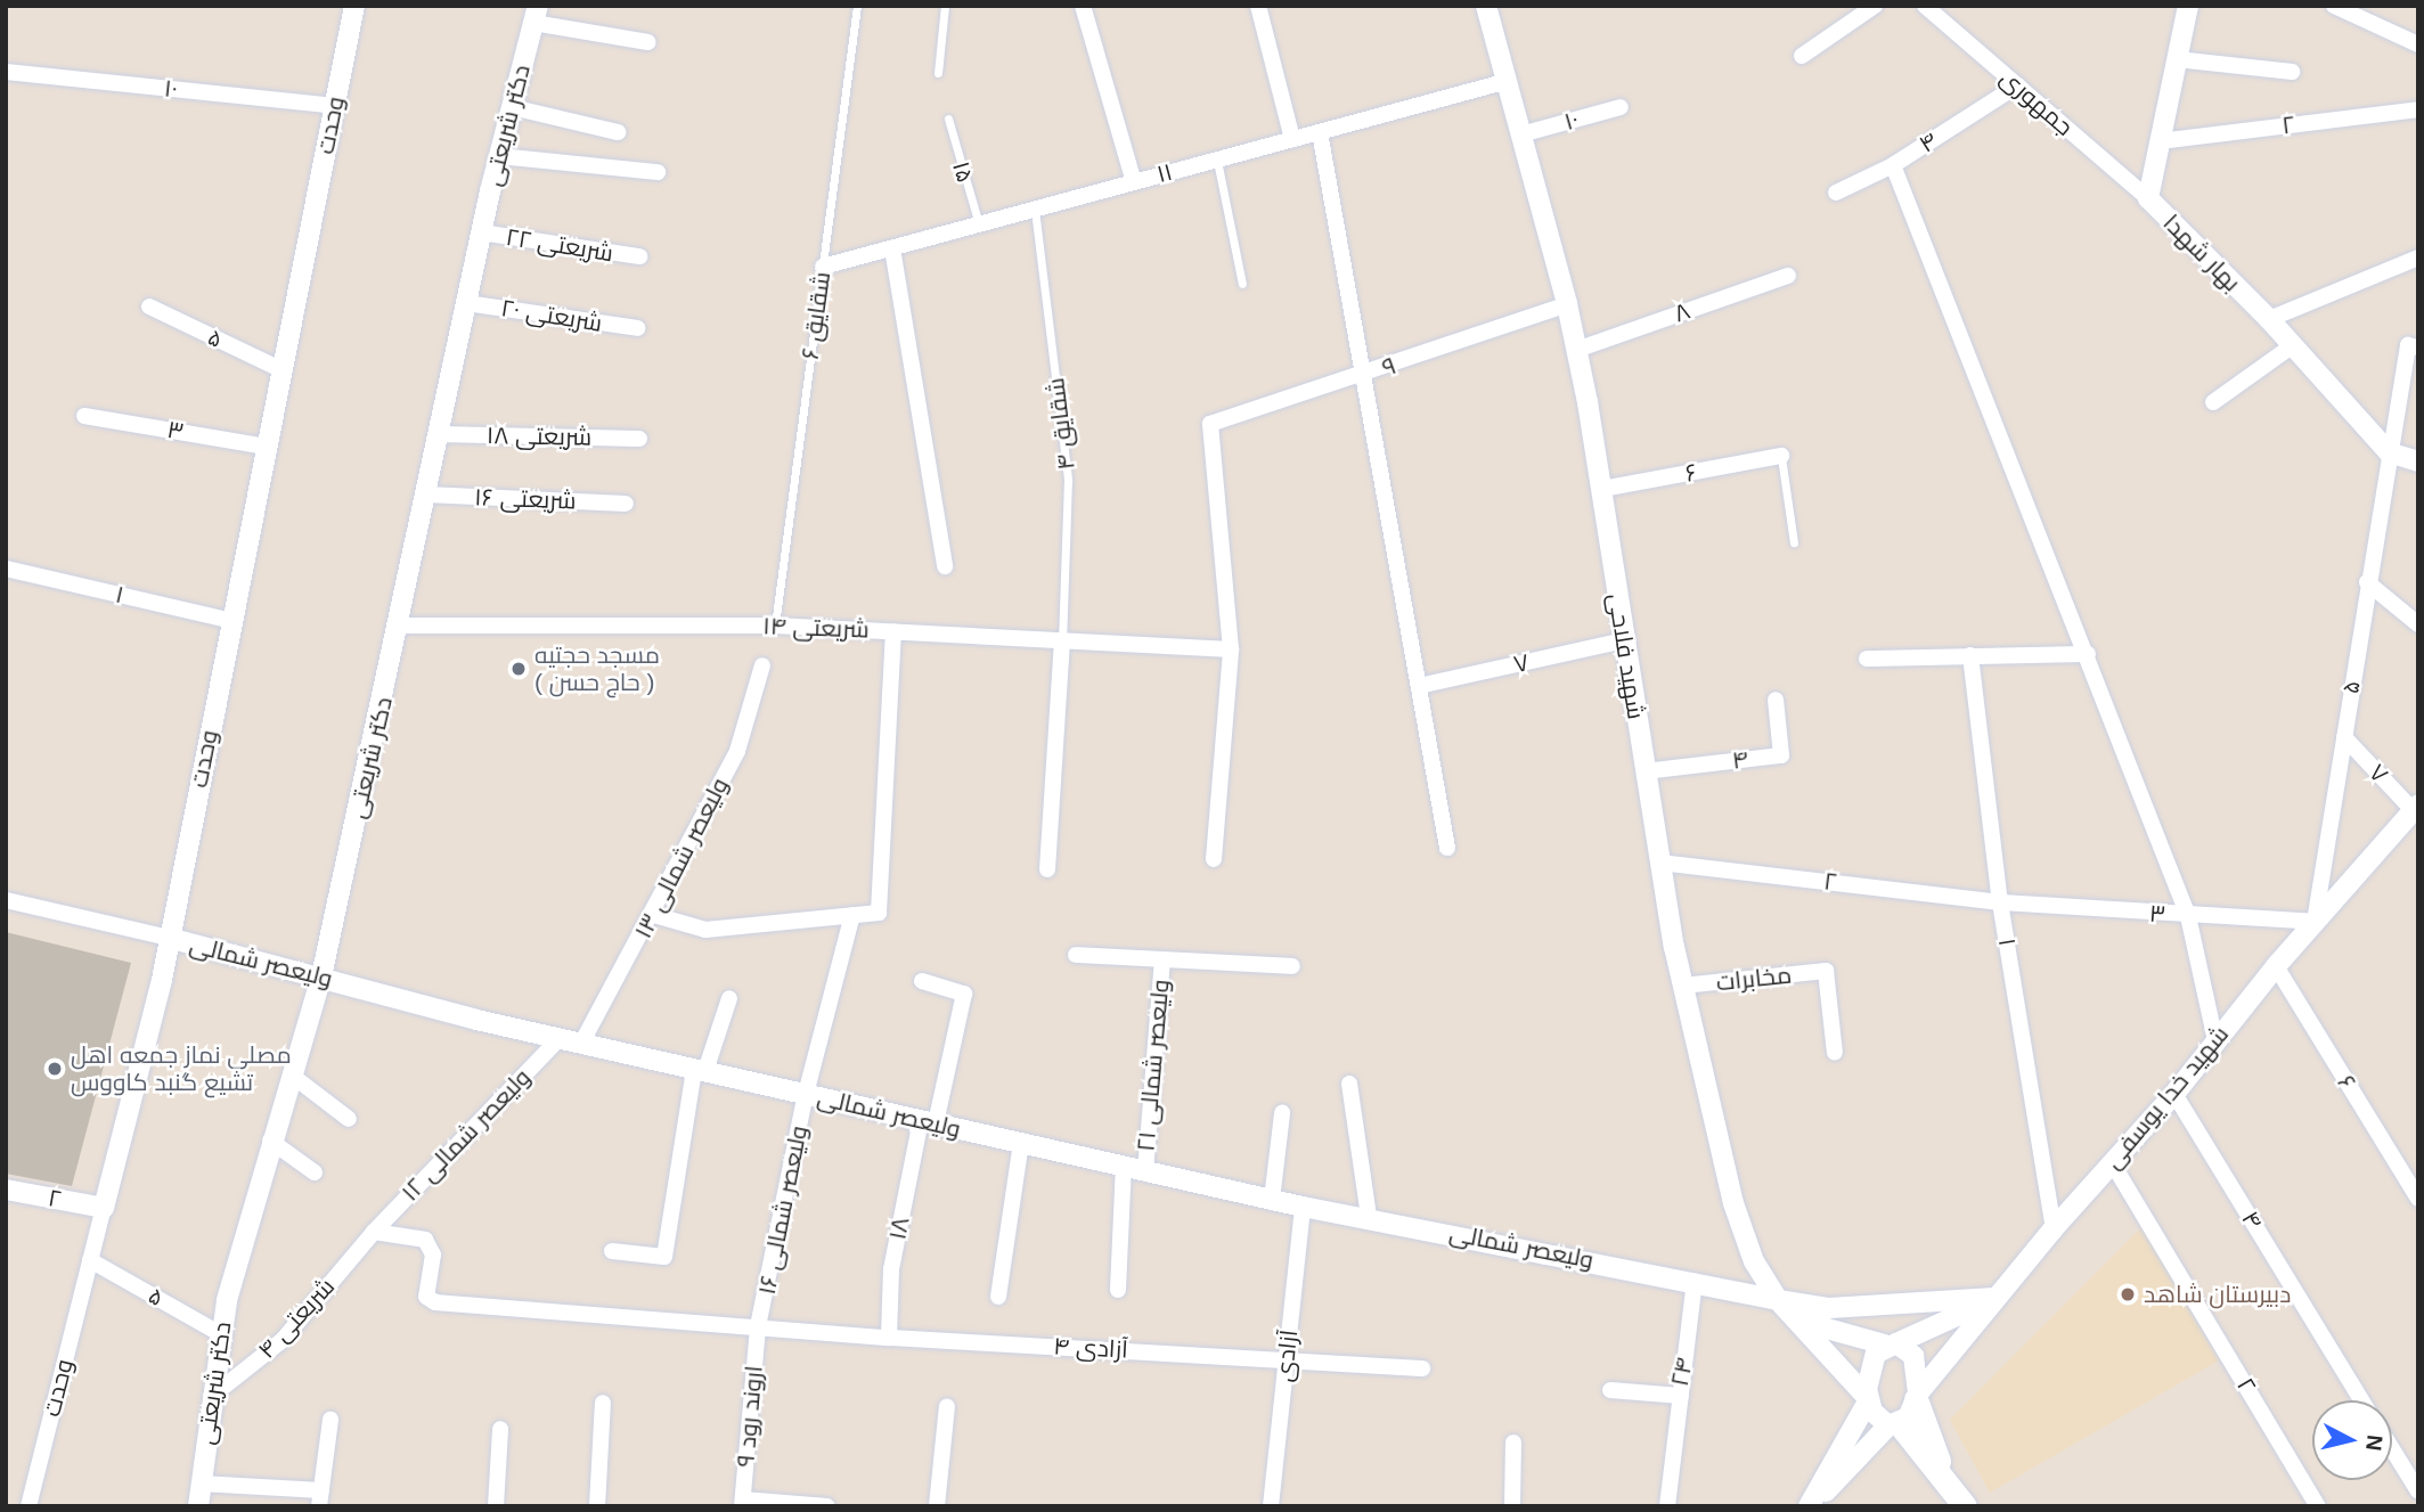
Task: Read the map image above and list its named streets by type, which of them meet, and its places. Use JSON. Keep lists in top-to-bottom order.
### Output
{
  "streets": {
    "street": [
      "۱۰",
      "جمهوری",
      "وحدت",
      "دکتر شریعتی",
      "۲",
      "۴",
      "۱۱",
      "شریعتی ۲۲",
      "بهار شهدا",
      "۸",
      "شریعتی ۲۰",
      "۵",
      "۹",
      "۳",
      "شریعتی ۱۸",
      "۶",
      "شریعتی ۱۶",
      "۱",
      "شریعتی ۱۴",
      "شهید فلاحی",
      "۷",
      "ولیعصر شمالی ۱۳",
      "ولیعصر شمالی",
      "مخابرات",
      "ولیعصر شمالی ۲۱",
      "شهید خدا یوسفی",
      "ولیعصر شمالی ۱۲",
      "ولیعصر شمالی ۱۶",
      "۱۸",
      "شریعتی ۴",
      "آزادی ۴",
      "آزادی",
      "۲۴",
      "اروند رود ۹"
    ],
    "lane": ["۱۵", "شقایق ۶", "شقایق ۴"]
  },
  "crossings": [
    ["۱۰", "وحدت"],
    ["۱۰", "شهید فلاحی"],
    ["جمهوری", "۴"],
    ["جمهوری", "بهار شهدا"],
    ["وحدت", "۲"],
    ["وحدت", "۵"],
    ["وحدت", "۳"],
    ["وحدت", "۱"],
    ["وحدت", "ولیعصر شمالی"],
    ["دکتر شریعتی", "شریعتی ۲۲"],
    ["دکتر شریعتی", "شریعتی ۲۰"],
    ["دکتر شریعتی", "۵"],
    ["دکتر شریعتی", "شریعتی ۱۸"],
    ["دکتر شریعتی", "شریعتی ۱۶"],
    ["دکتر شریعتی", "شریعتی ۱۴"],
    ["دکتر شریعتی", "ولیعصر شمالی"],
    ["دکتر شریعتی", "شریعتی ۴"],
    ["۲", "بهار شهدا"],
    ["۲", "۳"],
    ["۲", "۱"],
    ["۲", "شهید فلاحی"],
    ["۲", "شهید خدا یوسفی"],
    ["۴", "شهید فلاحی"],
    ["۴", "شهید خدا یوسفی"],
    ["۱۵", "۱۱"],
    ["۱۱", "شقایق ۶"],
    ["۱۱", "شقایق ۴"],
    ["۱۱", "شهید فلاحی"],
    ["بهار شهدا", "۵"],
    ["۸", "شهید فلاحی"],
    ["شقایق ۶", "شریعتی ۱۴"],
    ["۵", "۳"],
    ["۵", "۷"],
    ["۵", "شهید خدا یوسفی"],
    ["۹", "شریعتی ۱۴"],
    ["۹", "شهید فلاحی"],
    ["شقایق ۴", "شریعتی ۱۴"],
    ["۳", "۱"],
    ["۳", "شهید خدا یوسفی"],
    ["۶", "شهید فلاحی"],
    ["۶", "شهید خدا یوسفی"],
    ["۱", "شهید خدا یوسفی"],
    ["شهید فلاحی", "۷"],
    ["شهید فلاحی", "ولیعصر شمالی"],
    ["شهید فلاحی", "مخابرات"],
    ["شهید فلاحی", "شهید خدا یوسفی"],
    ["۷", "شهید خدا یوسفی"],
    ["ولیعصر شمالی ۱۳", "ولیعصر شمالی"],
    ["ولیعصر شمالی", "ولیعصر شمالی ۲۱"],
    ["ولیعصر شمالی", "ولیعصر شمالی ۱۲"],
    ["ولیعصر شمالی", "ولیعصر شمالی ۱۶"],
    ["ولیعصر شمالی", "۱۸"],
    ["ولیعصر شمالی", "آزادی"],
    ["ولیعصر شمالی", "۲۴"],
    ["ولیعصر شمالی ۱۲", "شریعتی ۴"],
    ["ولیعصر شمالی ۱۲", "آزادی ۴"],
    ["ولیعصر شمالی ۱۶", "آزادی ۴"],
    ["ولیعصر شمالی ۱۶", "اروند رود ۹"],
    ["۱۸", "آزادی ۴"],
    ["شریعتی ۴", "آزادی ۴"],
    ["آزادی ۴", "آزادی"],
    ["آزادی ۴", "اروند رود ۹"]
  ],
  "places": ["مسجد حجتیه ( حاج حسن )", "مصلی نماز جمعه اهل تشیع گنبد کاووس", "دبیرستان شاهد"],
  "north": "right"
}
